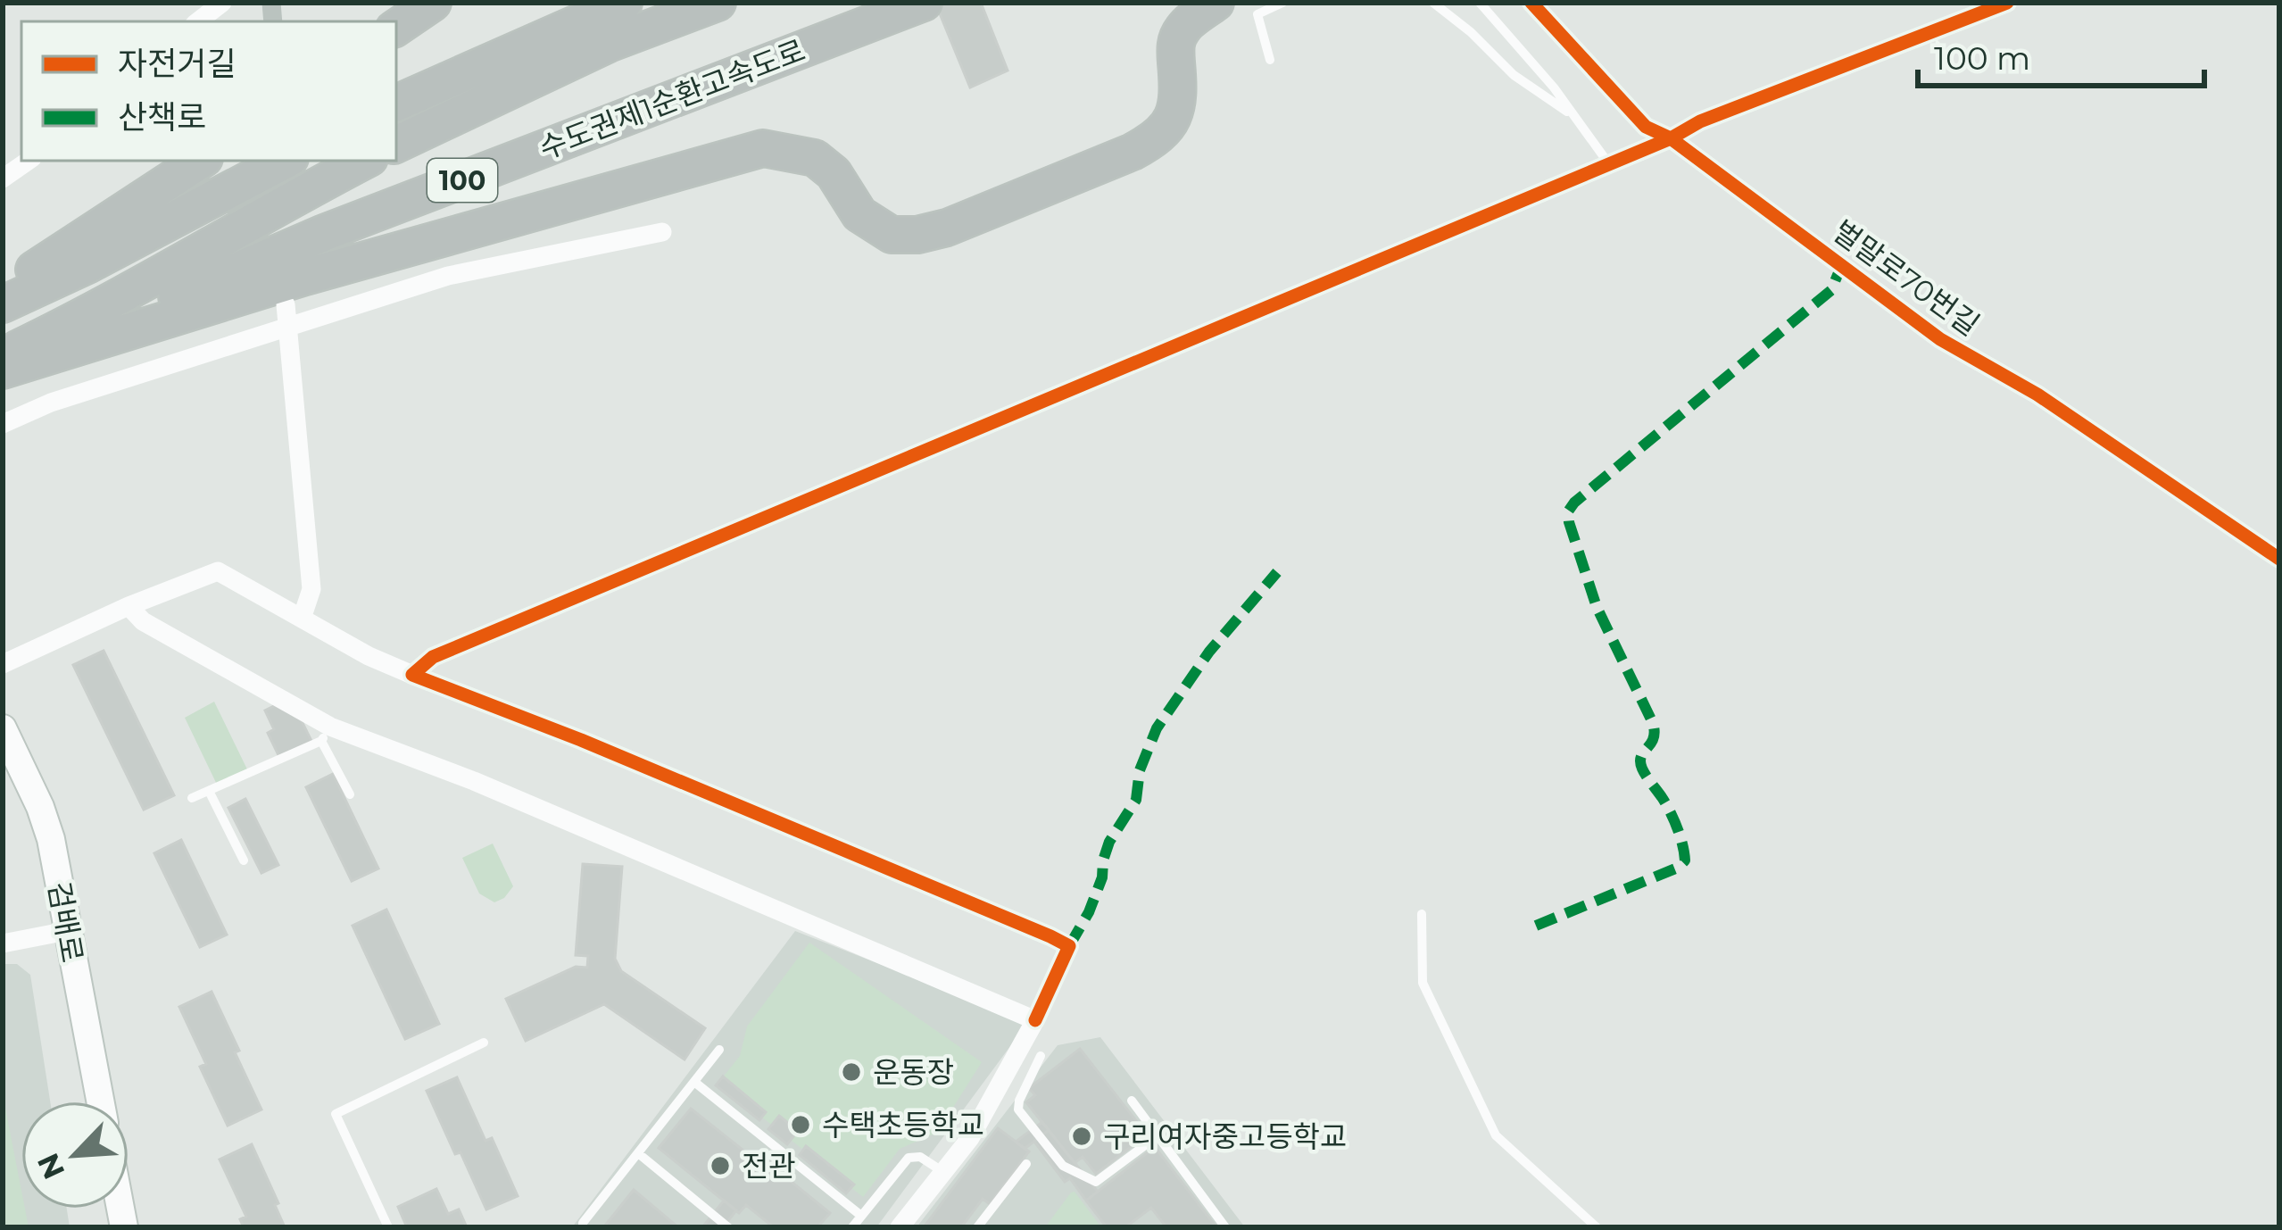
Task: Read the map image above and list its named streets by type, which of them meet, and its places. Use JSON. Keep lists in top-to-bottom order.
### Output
{
  "streets": {
    "highway": ["수도권제1순환고속도로", "100"],
    "street": ["벌말로70번길", "검배로"]
  },
  "places": [
    "운동장",
    "수택초등학교",
    "구리여자중고등학교",
    "전관"
  ],
  "legend": ["자전거길", "산책로"],
  "scale_bar": "100 m",
  "north": "bottom left"
}
